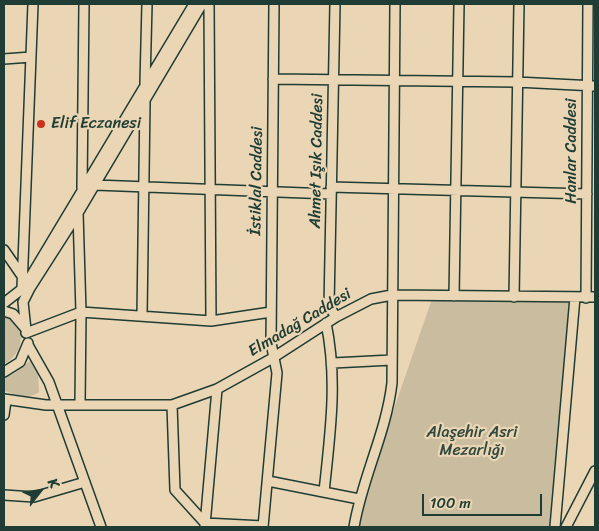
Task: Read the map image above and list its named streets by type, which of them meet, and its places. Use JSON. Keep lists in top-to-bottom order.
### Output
{
  "streets": {
    "street": [
      "Hanlar Caddesi",
      "Ahmet Işık Caddesi",
      "İstiklal Caddesi",
      "Elmadağ Caddesi"
    ]
  },
  "crossings": [
    ["Hanlar Caddesi", "Elmadağ Caddesi"],
    ["Ahmet Işık Caddesi", "Elmadağ Caddesi"],
    ["İstiklal Caddesi", "Elmadağ Caddesi"]
  ],
  "parks": ["Alaşehir Asri Mezarlığı"],
  "places": ["Elif Eczanesi"],
  "scale_bar": "100 m",
  "north": "top right"
}
